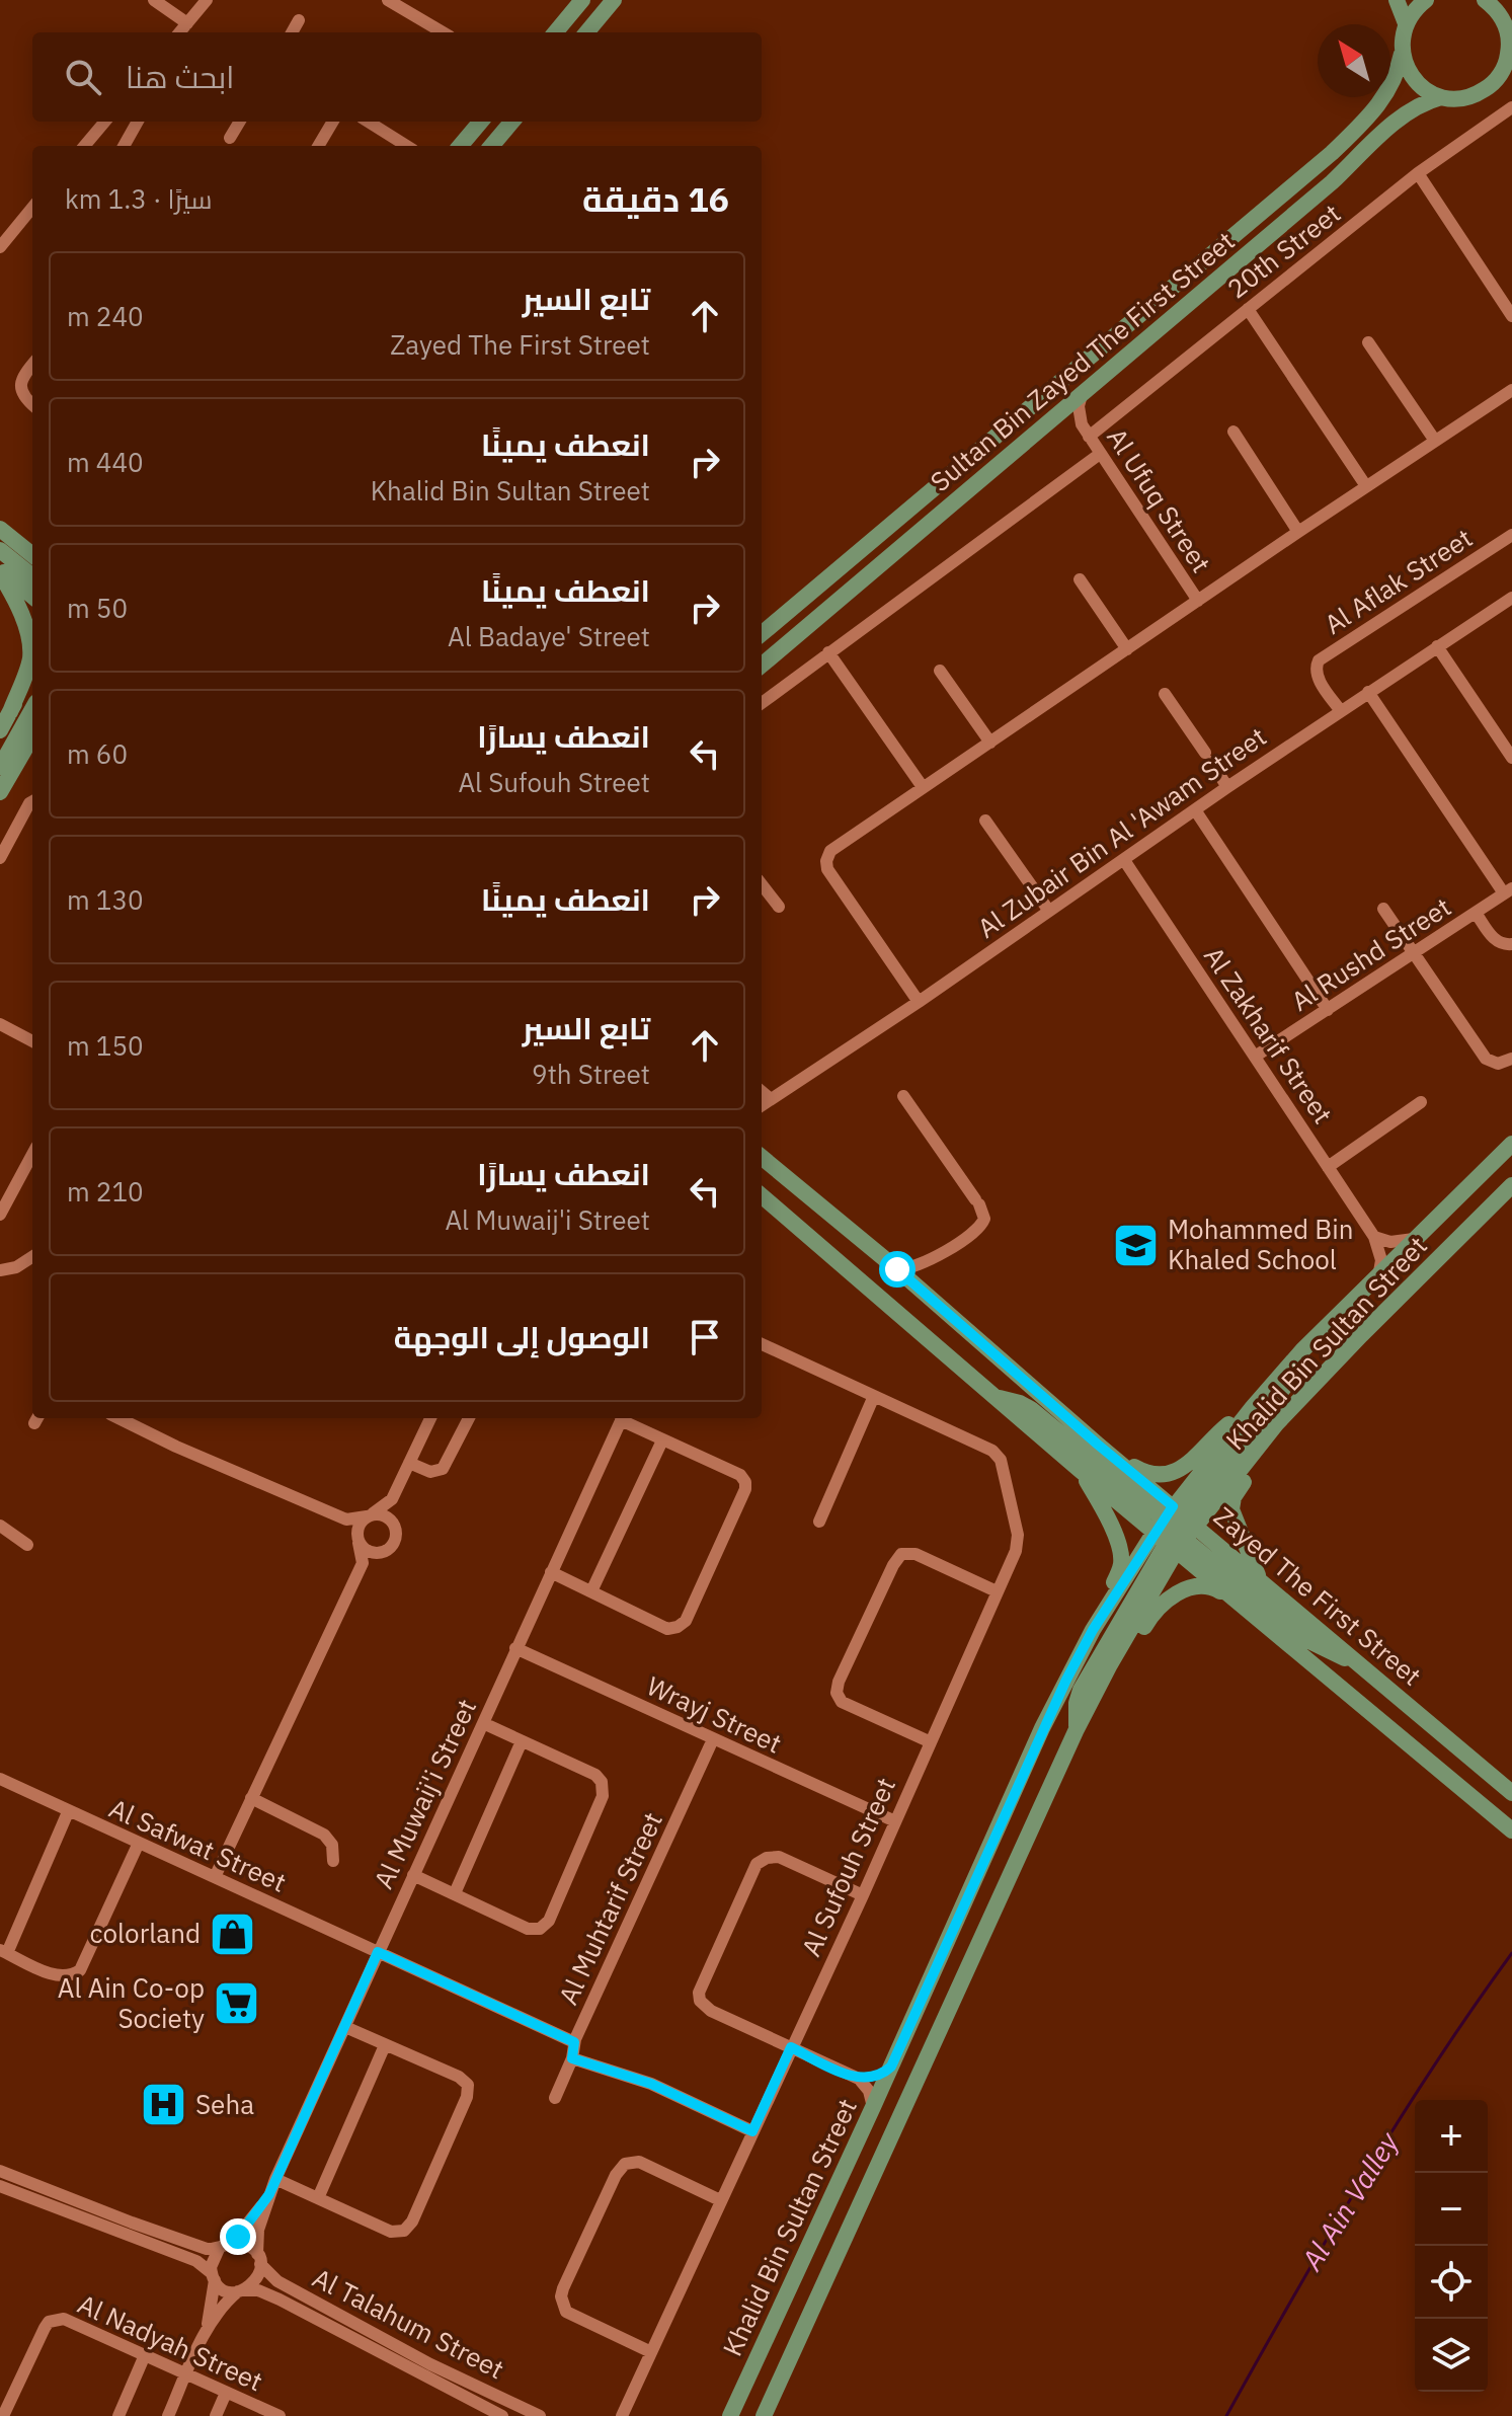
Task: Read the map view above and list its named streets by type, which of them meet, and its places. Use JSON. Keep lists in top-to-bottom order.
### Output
{
  "streets": {
    "main road": ["Sultan Bin Zayed The First Street", "Khalid Bin Sultan Street", "Zayed The First Street"],
    "street": [
      "20th Street",
      "Al Ufuq Street",
      "Al Aflak Street",
      "Al Zubair Bin Al 'Awam Street",
      "Al Rushd Street",
      "Al Zakharif Street",
      "Wrayj Street",
      "Al Muwaij'i Street",
      "Al Safwat Street",
      "Al Sufouh Street",
      "Al Muhtarif Street",
      "Al Talahum Street",
      "Al Nadyah Street"
    ]
  },
  "crossings": [
    ["20th Street", "Al Ufuq Street"],
    ["Sultan Bin Zayed The First Street", "Al Ufuq Street"],
    ["Al Aflak Street", "Al Zubair Bin Al 'Awam Street"],
    ["Al Zubair Bin Al 'Awam Street", "Al Zakharif Street"],
    ["Al Rushd Street", "Al Zakharif Street"],
    ["Al Zakharif Street", "Khalid Bin Sultan Street"],
    ["Khalid Bin Sultan Street", "Zayed The First Street"],
    ["Wrayj Street", "Al Muwaij'i Street"],
    ["Wrayj Street", "Al Sufouh Street"],
    ["Wrayj Street", "Al Muhtarif Street"],
    ["Al Muwaij'i Street", "Al Safwat Street"],
    ["Al Muwaij'i Street", "Al Talahum Street"],
    ["Al Safwat Street", "Al Muhtarif Street"]
  ],
  "water": ["Al Ain Valley"],
  "places": {
    "school or university": ["Mohammed Bin Khaled School"],
    "shop": ["colorland"],
    "supermarket": ["Al Ain Co-op Society"],
    "hospital": ["Seha"]
  },
  "north": "top left",
  "page": {
    "search": "ابحث هنا",
    "heading": ["16 دقيقة", "سيرًا · 1.3 km"],
    "list": [
      ["تابع السير", "Zayed The First Street", "240 m"],
      ["انعطف يمينًا", "Khalid Bin Sultan Street", "440 m"],
      ["انعطف يمينًا", "Al Badaye' Street", "50 m"],
      ["انعطف يسارًا", "Al Sufouh Street", "60 m"],
      ["انعطف يمينًا", "130 m"],
      ["تابع السير", "9th Street", "150 m"],
      ["انعطف يسارًا", "Al Muwaij'i Street", "210 m"],
      "الوصول إلى الوجهة"
    ],
    "map_buttons": ["+", "−"]
  }
}
